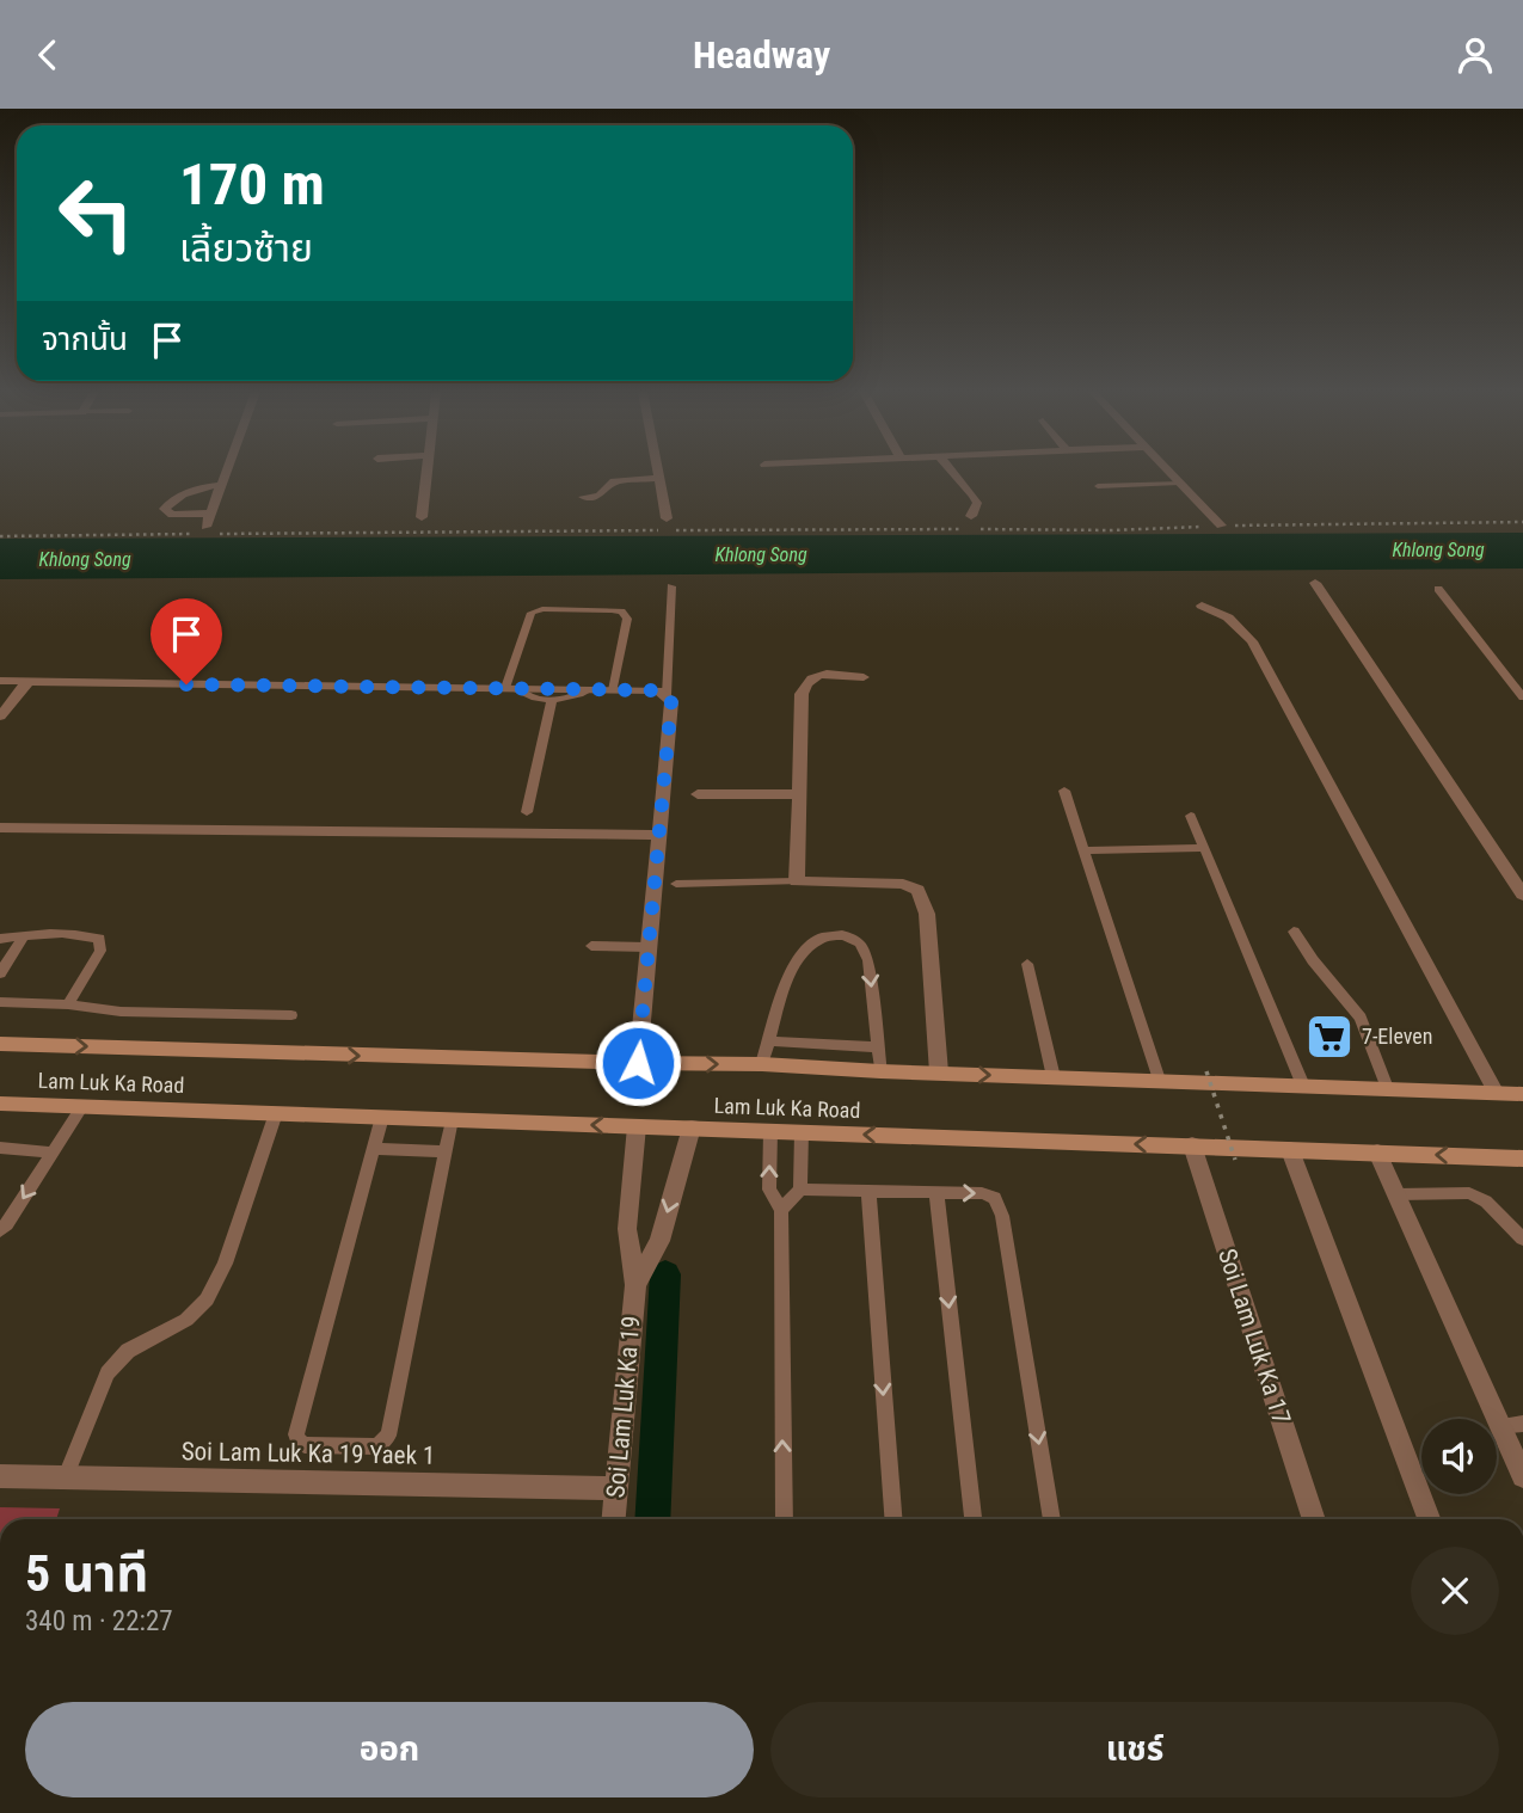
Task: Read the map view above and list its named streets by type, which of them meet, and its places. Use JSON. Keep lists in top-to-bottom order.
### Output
{
  "streets": {
    "main road": ["Lam Luk Ka Road"],
    "street": ["Soi Lam Luk Ka 17", "Soi Lam Luk Ka 19", "Soi Lam Luk Ka 19 Yaek 1"]
  },
  "crossings": [
    ["Lam Luk Ka Road", "Soi Lam Luk Ka 17"],
    ["Soi Lam Luk Ka 19", "Soi Lam Luk Ka 19 Yaek 1"]
  ],
  "water": ["Khlong Song"],
  "places": {
    "supermarket": ["7-Eleven"]
  },
  "page": {
    "header": "Headway",
    "turn": ["170 m", "เลี้ยวซ้าย"],
    "then": "จากนั้น",
    "heading": ["5 นาที", "340 m · 22:27"],
    "buttons": ["ออก", "แชร์"]
  }
}
